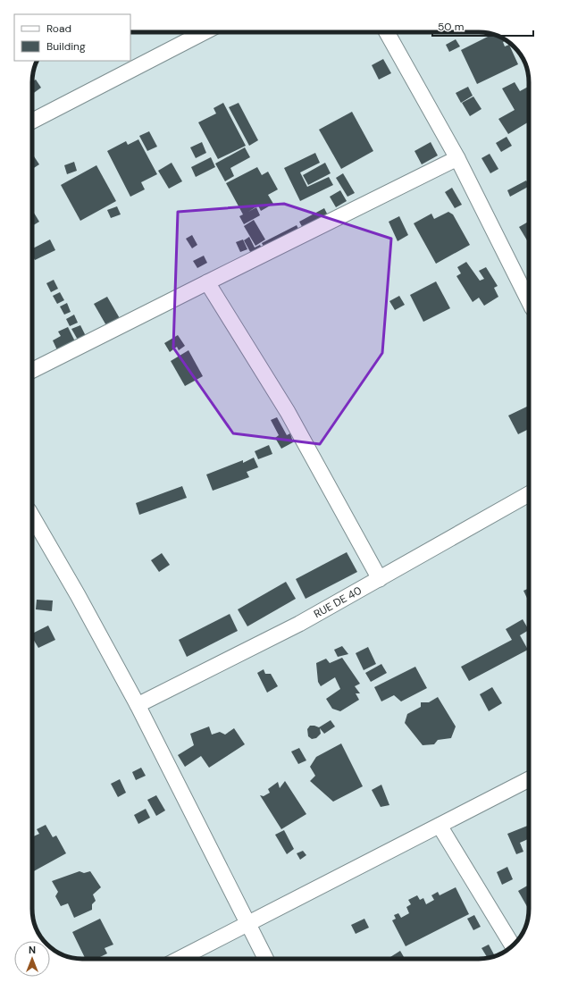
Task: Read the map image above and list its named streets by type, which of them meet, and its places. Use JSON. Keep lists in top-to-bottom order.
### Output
{
  "streets": {
    "street": ["RUE DE 40"]
  },
  "legend": ["Road", "Building"],
  "scale_bar": "50 m",
  "north": "top"
}
